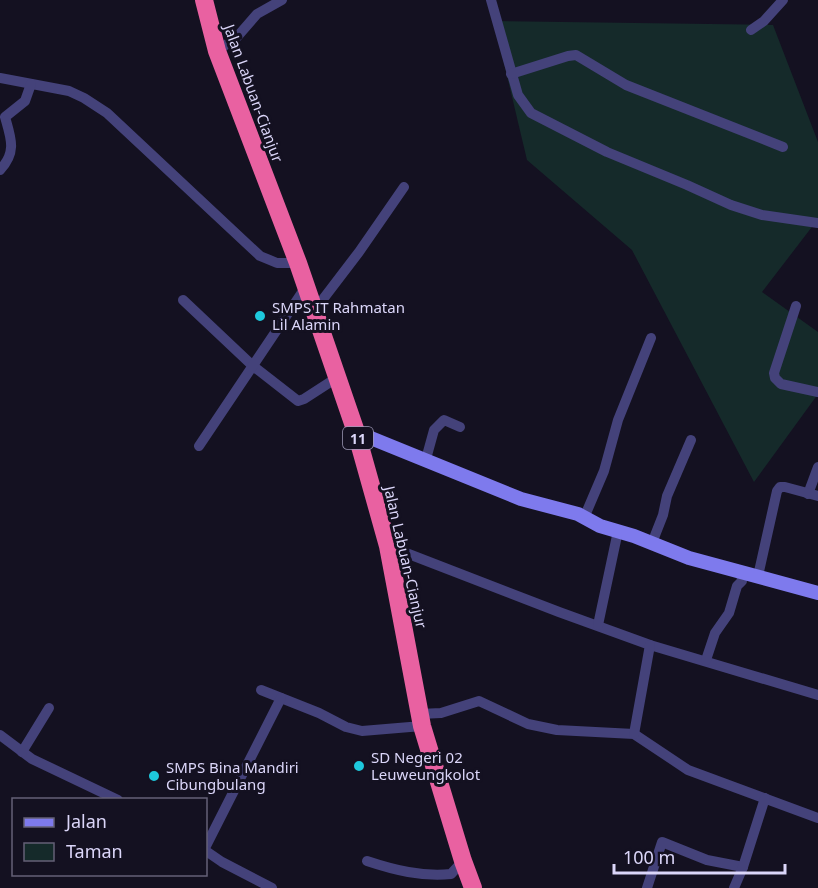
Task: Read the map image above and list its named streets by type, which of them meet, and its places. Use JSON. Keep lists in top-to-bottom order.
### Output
{
  "streets": {
    "highway": ["Jalan Labuan-Cianjur", "11"]
  },
  "places": ["SMPS IT Rahmatan Lil Alamin", "SD Negeri 02 Leuweungkolot", "SMPS Bina Mandiri Cibungbulang"],
  "legend": ["Jalan", "Taman"],
  "scale_bar": "100 m"
}
